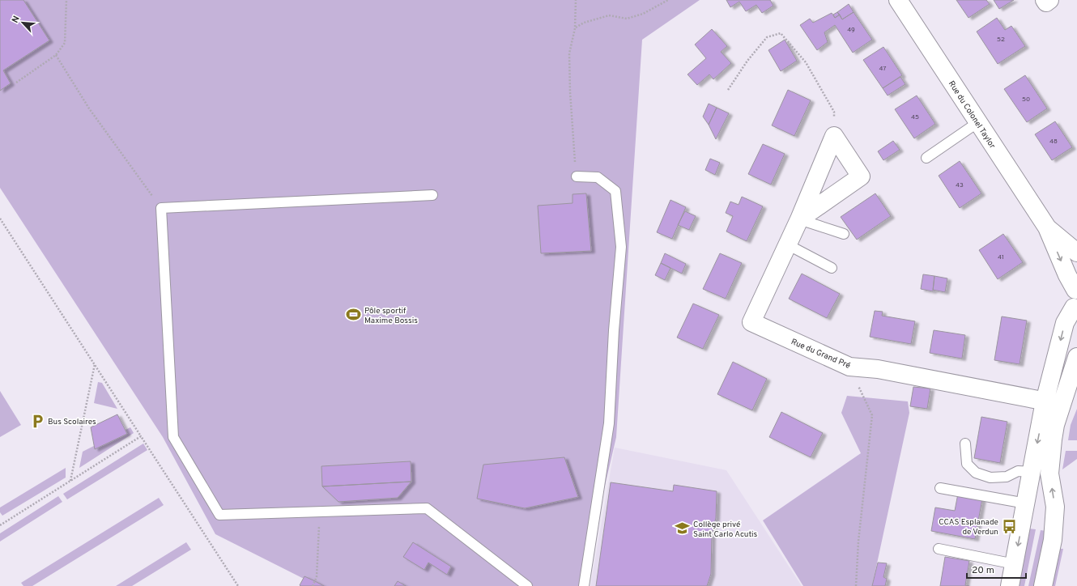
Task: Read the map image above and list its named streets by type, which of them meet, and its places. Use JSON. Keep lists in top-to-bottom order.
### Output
{
  "streets": {
    "main road": ["Rue du Colonel Taylor", "Rue du Grand Pré"]
  },
  "places": {
    "sports": ["Pôle sportif Maxime Bossis"],
    "parking": ["Bus Scolaires"],
    "bus stop": ["CCAS Esplanade de Verdun"],
    "school or university": ["Collège privé Saint Carlo Acutis"]
  },
  "house_numbers": [
    "49",
    "52",
    "47",
    "50",
    "45",
    "48",
    "43",
    "41"
  ],
  "scale_bar": "20 m",
  "north": "top left"
}
